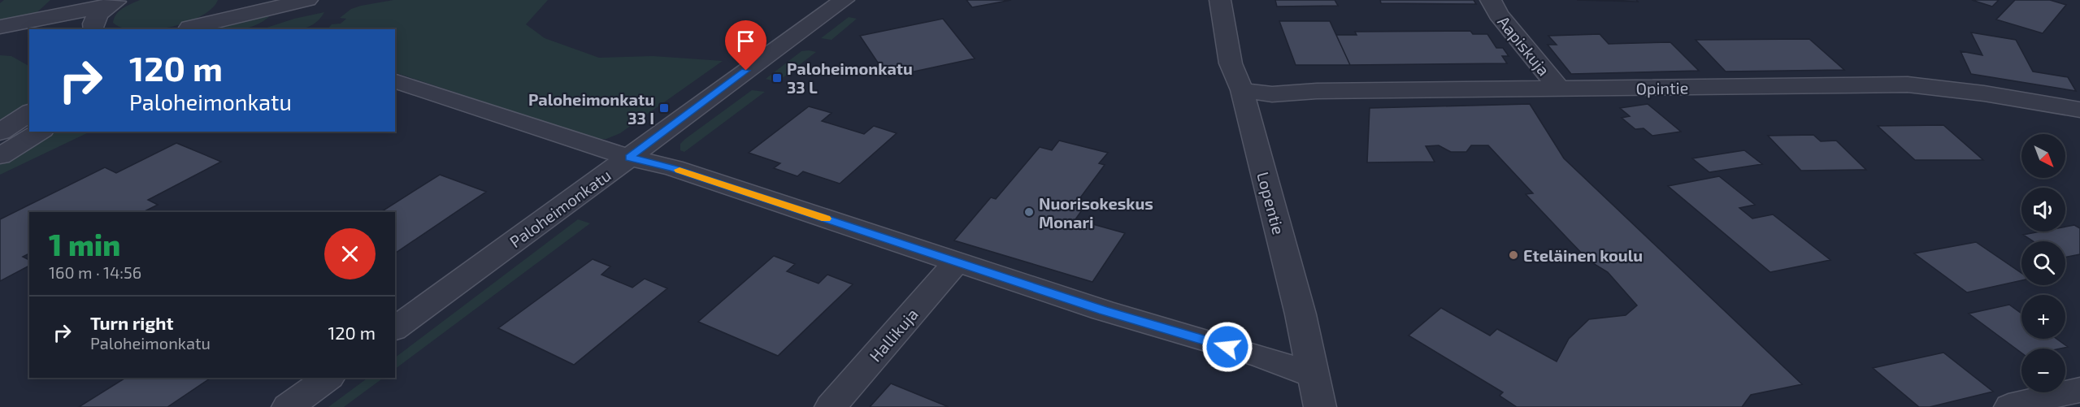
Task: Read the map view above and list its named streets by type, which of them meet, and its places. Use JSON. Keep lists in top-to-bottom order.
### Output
{
  "streets": {
    "street": [
      "Aapiskuja",
      "Opintie",
      "Lopentie",
      "Paloheimonkatu",
      "Hallikuja"
    ]
  },
  "crossings": [
    ["Aapiskuja", "Opintie"],
    ["Opintie", "Lopentie"]
  ],
  "places": {
    "transit": ["Paloheimonkatu 33 L", "Paloheimonkatu 33 I"],
    "other": ["Nuorisokeskus Monari", "Eteläinen koulu"]
  },
  "north": "bottom right",
  "page": {
    "turn": ["120 m", "Paloheimonkatu"],
    "map_buttons": ["+", "−"],
    "heading": ["1 min", "160 m · 14:56"],
    "list": [
      {
        "name": "Turn right",
        "note": "Paloheimonkatu",
        "value": "120 m"
      }
    ]
  }
}
